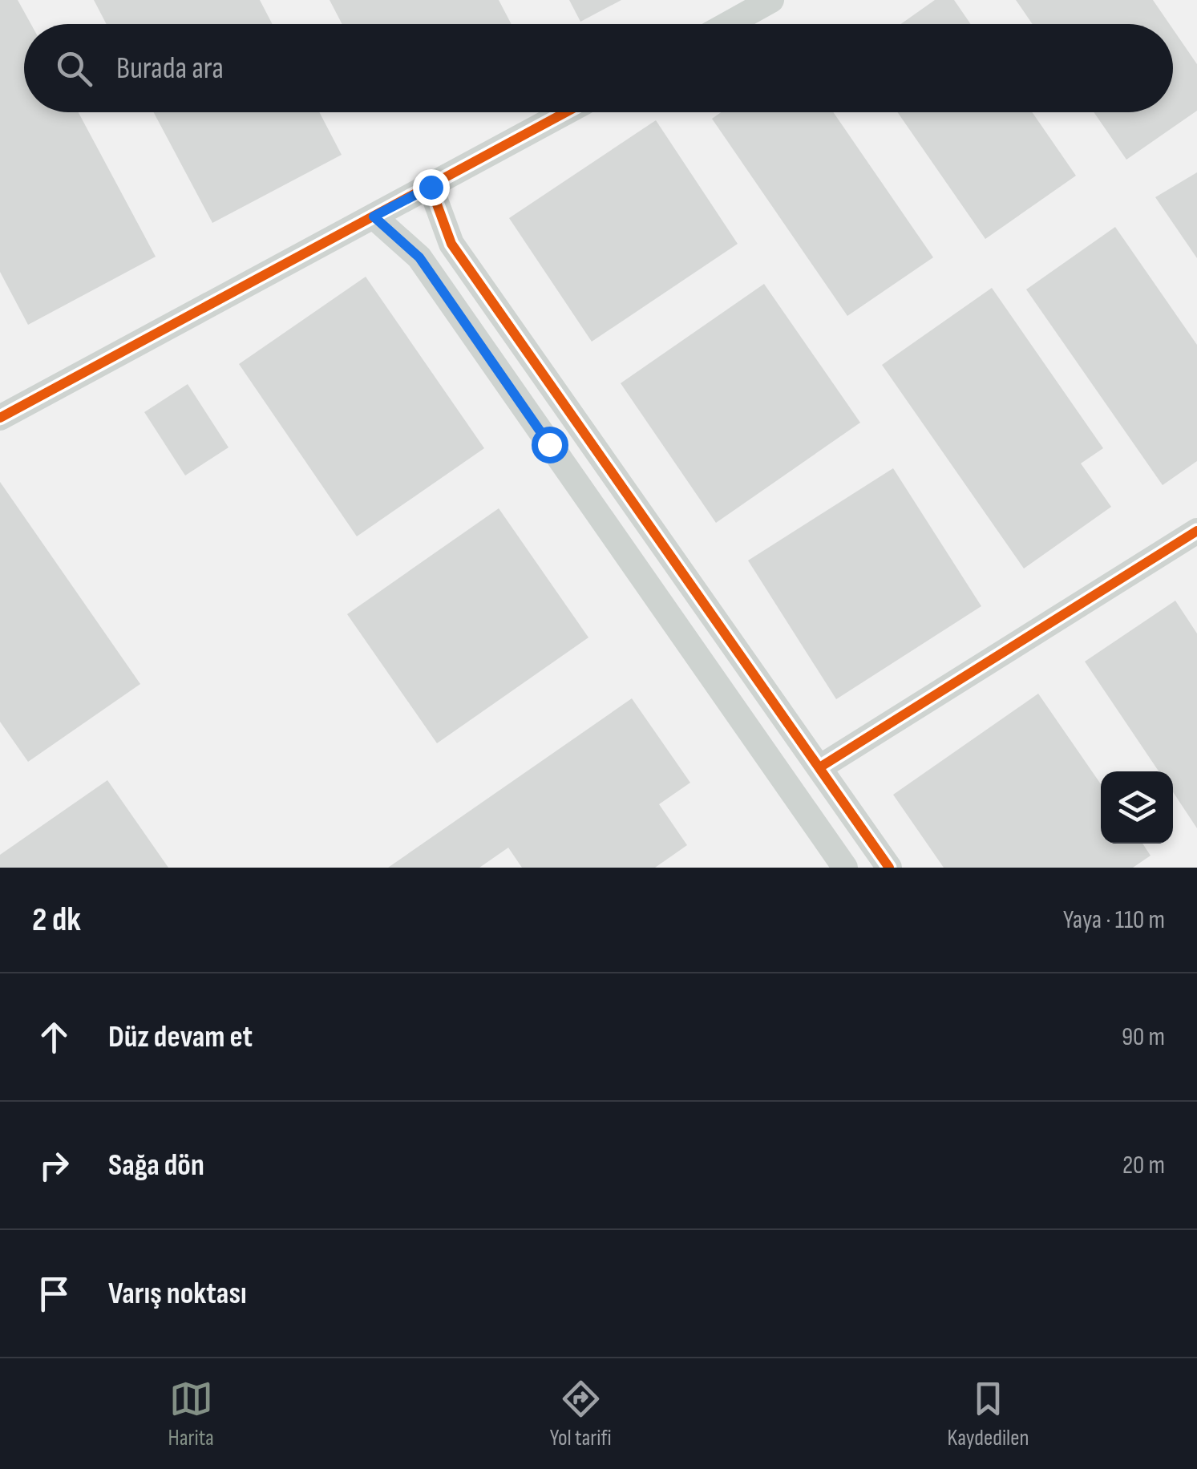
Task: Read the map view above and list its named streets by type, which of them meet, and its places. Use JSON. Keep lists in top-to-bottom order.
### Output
{
  "page": {
    "search": "Burada ara",
    "heading": ["2 dk", "Yaya · 110 m"],
    "list": [
      ["Düz devam et", "90 m"],
      ["Sağa dön", "20 m"],
      "Varış noktası"
    ],
    "nav": ["Harita", "Yol tarifi", "Kaydedilen"]
  }
}
